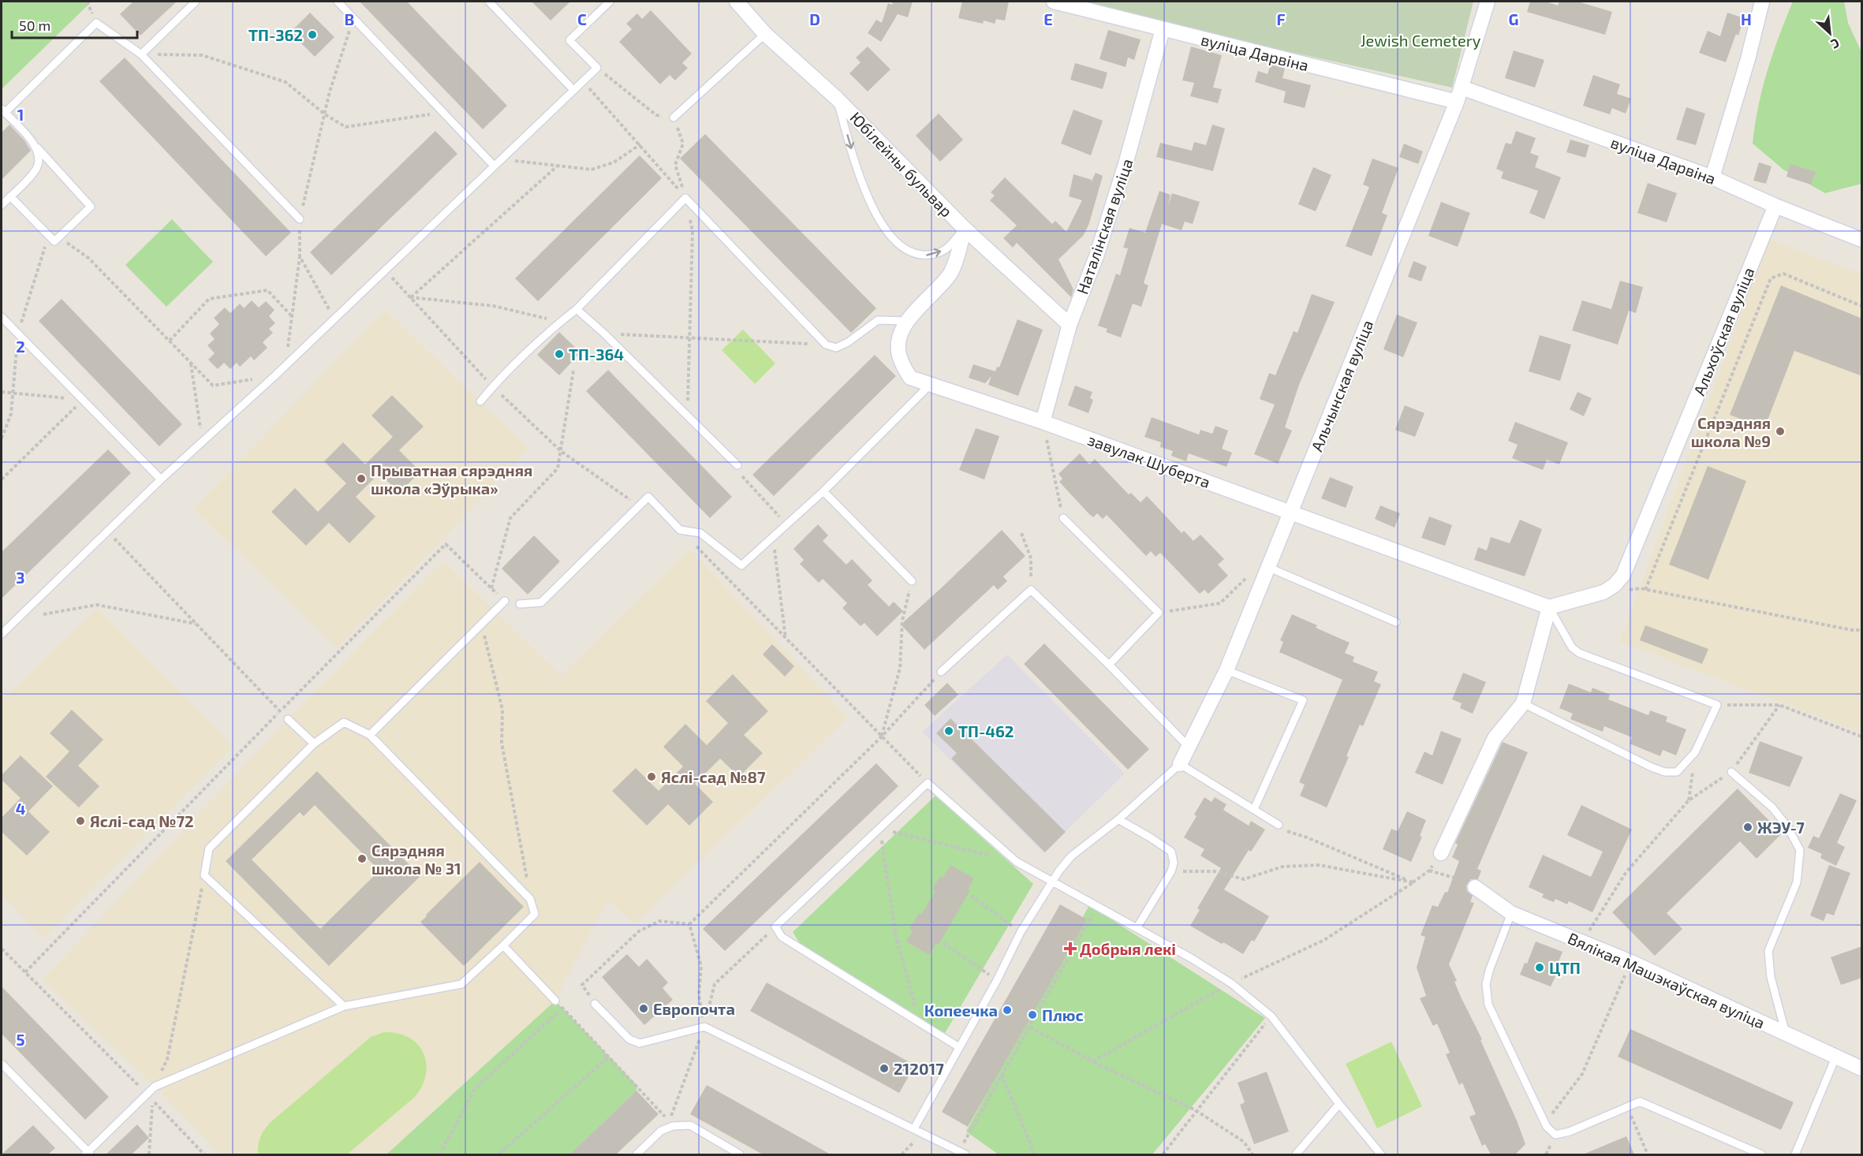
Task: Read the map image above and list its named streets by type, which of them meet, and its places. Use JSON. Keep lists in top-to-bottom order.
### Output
{
  "streets": {
    "street": [
      "вуліца Дарвіна",
      "Юбілейны бульвар",
      "Наталінская вуліца",
      "Альхоўская вуліца",
      "Альчынская вуліца",
      "завулак Шуберта",
      "Вялікая Машэкаўская вуліца"
    ]
  },
  "crossings": [
    ["вуліца Дарвіна", "Наталінская вуліца"],
    ["вуліца Дарвіна", "Альхоўская вуліца"],
    ["вуліца Дарвіна", "Альчынская вуліца"],
    ["Юбілейны бульвар", "Наталінская вуліца"],
    ["Юбілейны бульвар", "завулак Шуберта"],
    ["Наталінская вуліца", "завулак Шуберта"],
    ["Альхоўская вуліца", "завулак Шуберта"],
    ["Альчынская вуліца", "завулак Шуберта"]
  ],
  "parks": ["Jewish Cemetery"],
  "places": {
    "other": [
      "ТП-362",
      "ТП-364",
      "Сярэдняя школа №9",
      "Прыватная сярэдняя школа «Эўрыка»",
      "ТП-462",
      "Яслі-сад №87",
      "Яслі-сад №72",
      "ЖЭУ-7",
      "Сярэдняя школа № 31",
      "ЦТП",
      "Европочта",
      "Копеечка",
      "Плюс",
      "212017"
    ],
    "health": ["Добрыя лекі"]
  },
  "scale_bar": "50 m",
  "north": "bottom right",
  "grid": {
    "columns": [
      "B",
      "C",
      "D",
      "E",
      "F",
      "G",
      "H"
    ],
    "rows": [
      "1",
      "2",
      "3",
      "4",
      "5"
    ]
  }
}
